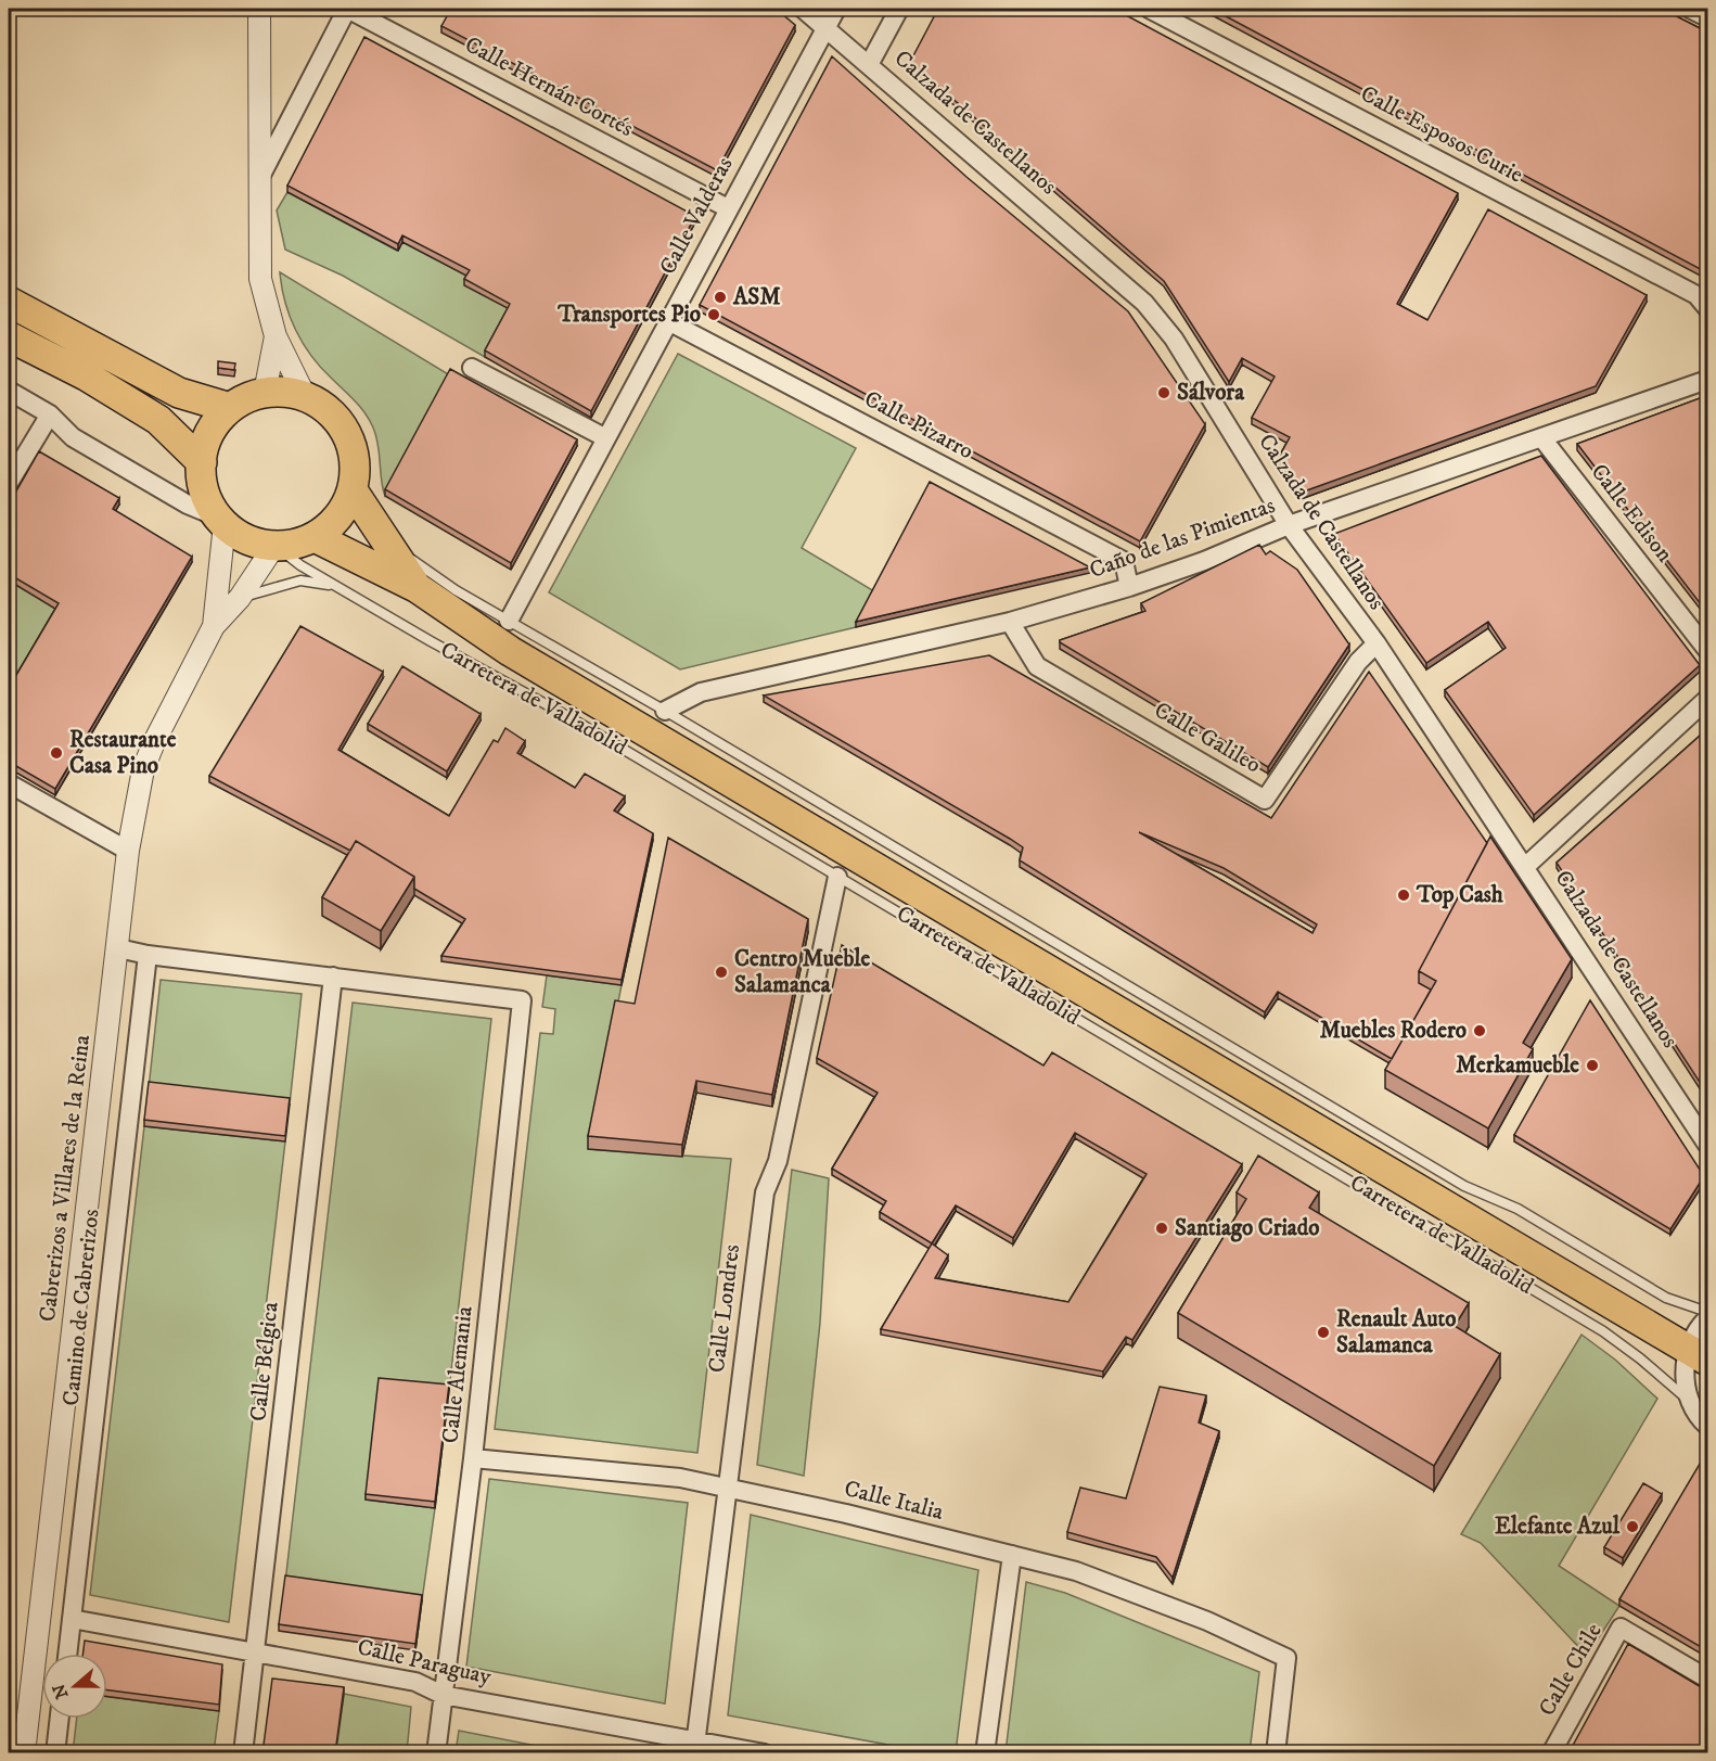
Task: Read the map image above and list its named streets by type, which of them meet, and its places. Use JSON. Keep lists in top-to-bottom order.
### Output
{
  "streets": {
    "highway": ["Carretera de Valladolid"],
    "street": [
      "Calle Hernán Cortés",
      "Calzada de Castellanos",
      "Calle Esposos Curie",
      "Calle Valderas",
      "Calle Pizarro",
      "Calle Edison",
      "Caño de las Pimientas",
      "Calle Galileo",
      "Cabrerizos a Villares de la Reina",
      "Camino de Cabrerizos",
      "Calle Londres",
      "Calle Bélgica",
      "Calle Alemania",
      "Calle Italia",
      "Calle Paraguay",
      "Calle Chile"
    ]
  },
  "crossings": [
    ["Calle Hernán Cortés", "Calle Valderas"],
    ["Calzada de Castellanos", "Calle Valderas"],
    ["Calzada de Castellanos", "Caño de las Pimientas"],
    ["Calzada de Castellanos", "Calle Galileo"],
    ["Calle Valderas", "Calle Pizarro"],
    ["Calle Valderas", "Carretera de Valladolid"],
    ["Calle Pizarro", "Caño de las Pimientas"],
    ["Calle Edison", "Caño de las Pimientas"],
    ["Caño de las Pimientas", "Carretera de Valladolid"],
    ["Caño de las Pimientas", "Calle Galileo"],
    ["Carretera de Valladolid", "Cabrerizos a Villares de la Reina"],
    ["Carretera de Valladolid", "Calle Londres"],
    ["Camino de Cabrerizos", "Calle Paraguay"],
    ["Calle Londres", "Calle Italia"],
    ["Calle Londres", "Calle Paraguay"],
    ["Calle Bélgica", "Calle Alemania"],
    ["Calle Bélgica", "Calle Paraguay"],
    ["Calle Alemania", "Calle Italia"],
    ["Calle Alemania", "Calle Paraguay"]
  ],
  "places": [
    "ASM",
    "Transportes Pio",
    "Sálvora",
    "Restaurante Casa Pino",
    "Top Cash",
    "Centro Mueble Salamanca",
    "Muebles Rodero",
    "Merkamueble",
    "Santiago Criado",
    "Renault Auto Salamanca",
    "Elefante Azul"
  ],
  "north": "left"
}
